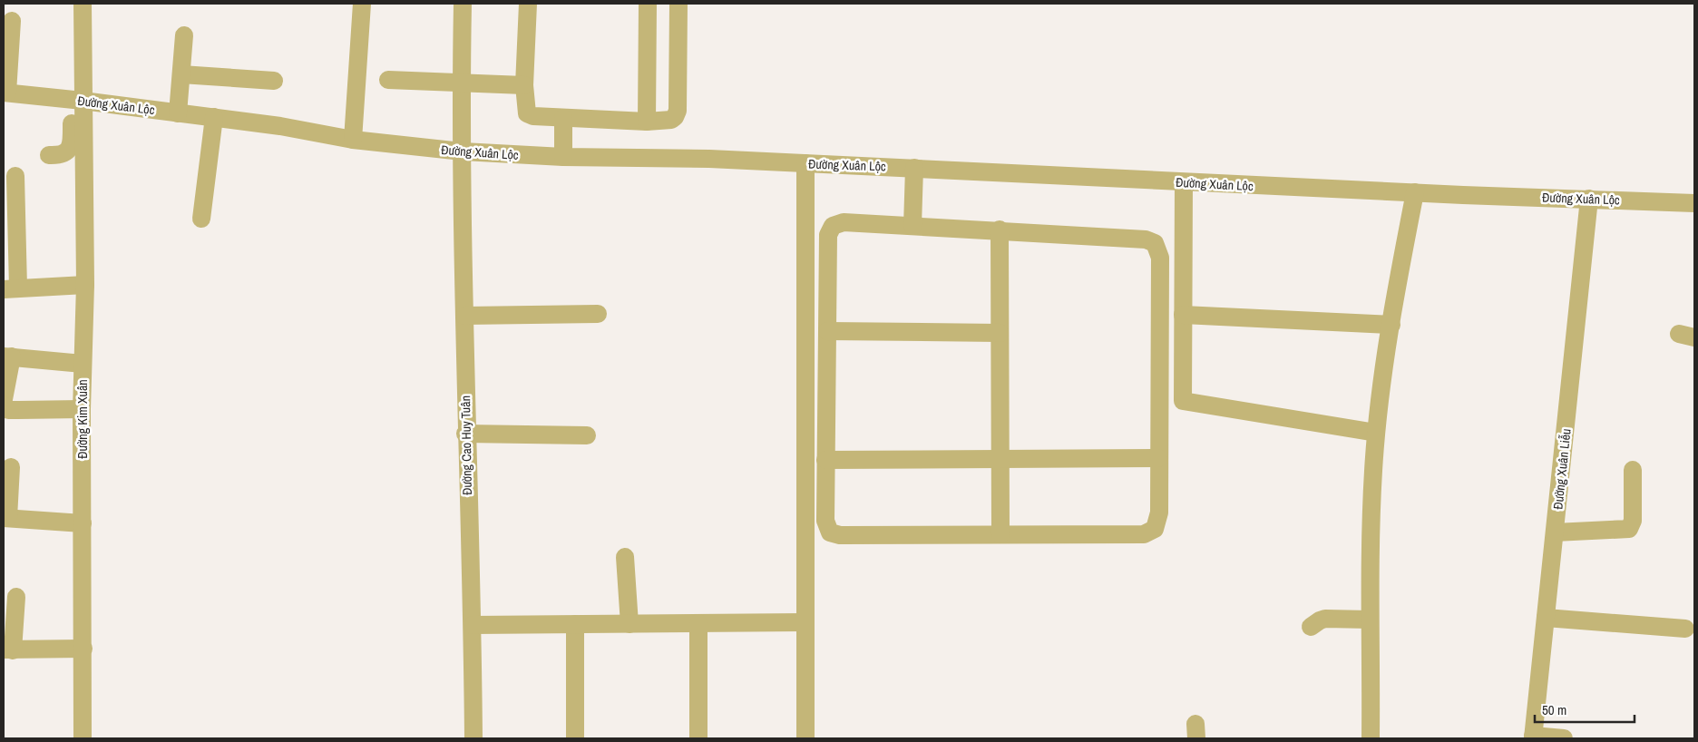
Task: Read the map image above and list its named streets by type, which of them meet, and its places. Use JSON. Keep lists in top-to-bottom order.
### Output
{
  "streets": {
    "street": [
      "Đường Xuân Lộc",
      "Đường Kim Xuân",
      "Đường Cao Huy Tuân",
      "Đường Xuân Liễu"
    ]
  },
  "crossings": [
    ["Đường Xuân Lộc", "Đường Kim Xuân"],
    ["Đường Xuân Lộc", "Đường Cao Huy Tuân"],
    ["Đường Xuân Lộc", "Đường Xuân Liễu"]
  ],
  "scale_bar": "50 m"
}
